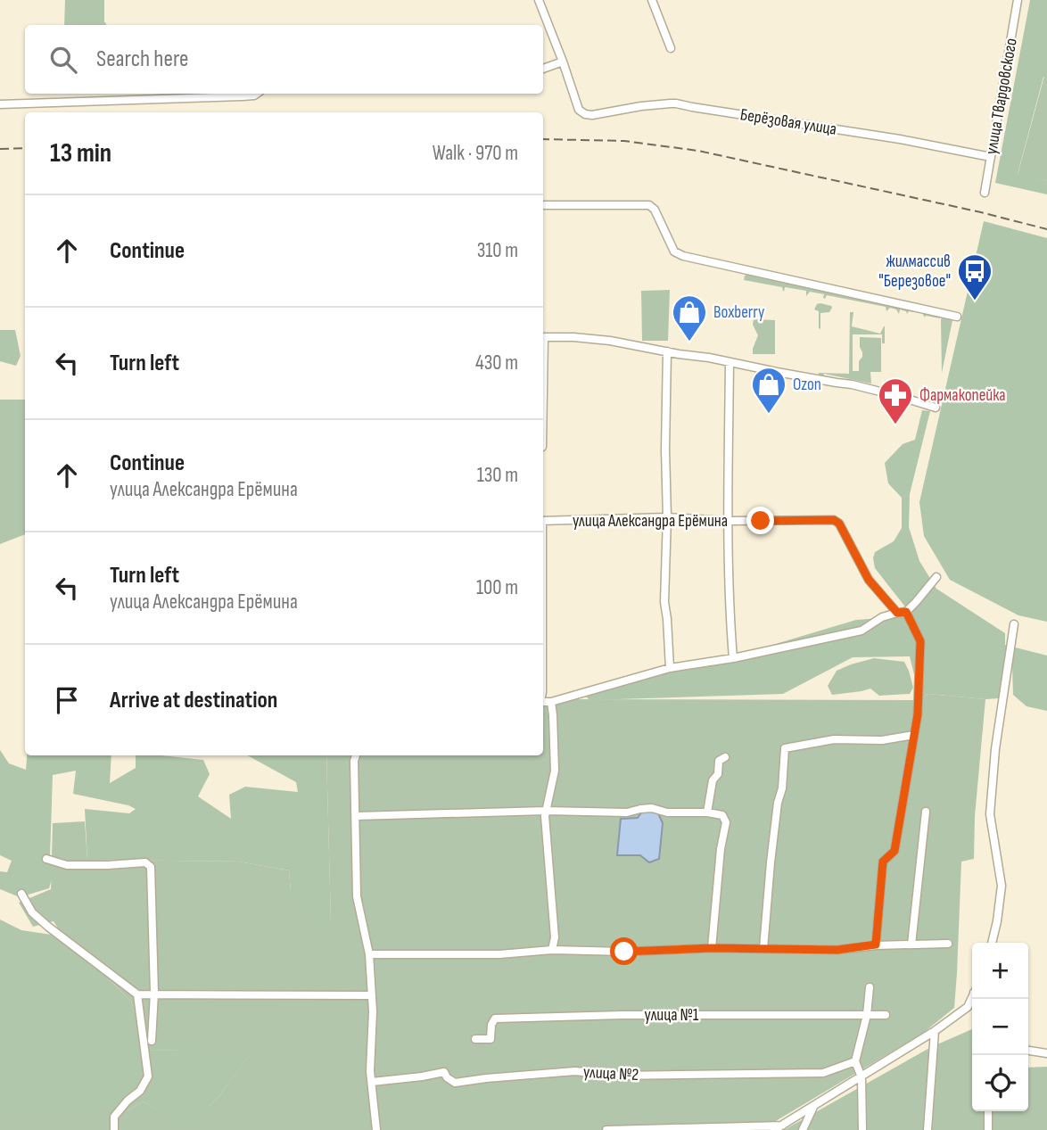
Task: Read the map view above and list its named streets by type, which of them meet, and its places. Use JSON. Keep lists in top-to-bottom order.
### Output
{
  "streets": {
    "street": [
      "улица Твардовского",
      "Берёзовая улица",
      "улица Александра Ерёмина",
      "улица №1",
      "улица №2"
    ]
  },
  "crossings": [
    ["улица Твардовского", "Берёзовая улица"]
  ],
  "places": {
    "bus stop": ["жилмассив \"Березовое\""],
    "shop": ["Boxberry", "Ozon"],
    "pharmacy": ["Фармакопейка"]
  },
  "page": {
    "search": "Search here",
    "heading": ["13 min", "Walk · 970 m"],
    "list": [
      ["Continue", "310 m"],
      ["Turn left", "430 m"],
      ["Continue", "улица Александра Ерёмина", "130 m"],
      ["Turn left", "улица Александра Ерёмина", "100 m"],
      "Arrive at destination"
    ],
    "map_buttons": ["+", "−"]
  }
}
